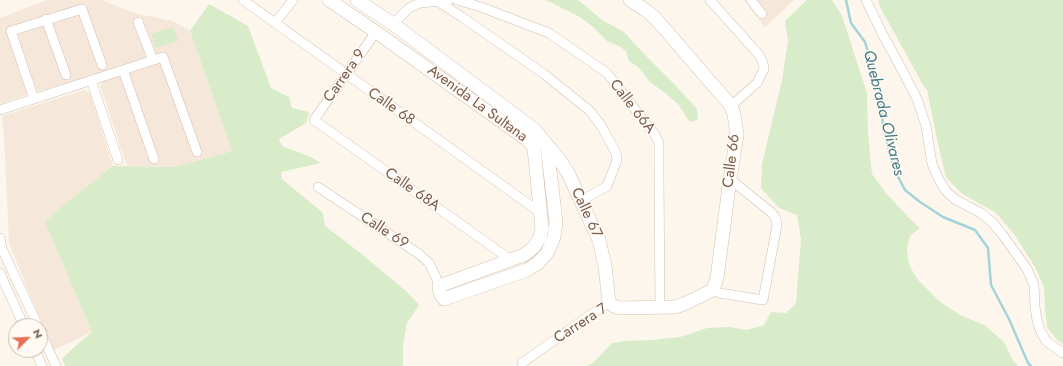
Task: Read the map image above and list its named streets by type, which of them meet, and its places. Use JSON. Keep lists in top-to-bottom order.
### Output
{
  "streets": {
    "street": [
      "Carrera 9",
      "Avenida La Sultana",
      "Calle 68",
      "Calle 66A",
      "Calle 66",
      "Calle 68A",
      "Calle 67",
      "Calle 69",
      "Carrera 7"
    ]
  },
  "crossings": [
    ["Carrera 9", "Avenida La Sultana"],
    ["Carrera 9", "Calle 68"],
    ["Carrera 9", "Calle 68A"],
    ["Avenida La Sultana", "Calle 68"],
    ["Avenida La Sultana", "Calle 68A"],
    ["Avenida La Sultana", "Calle 67"],
    ["Avenida La Sultana", "Calle 69"],
    ["Calle 66A", "Carrera 7"],
    ["Calle 66", "Carrera 7"],
    ["Calle 67", "Carrera 7"]
  ],
  "water": ["Quebrada Olivares"],
  "north": "top right"
}
